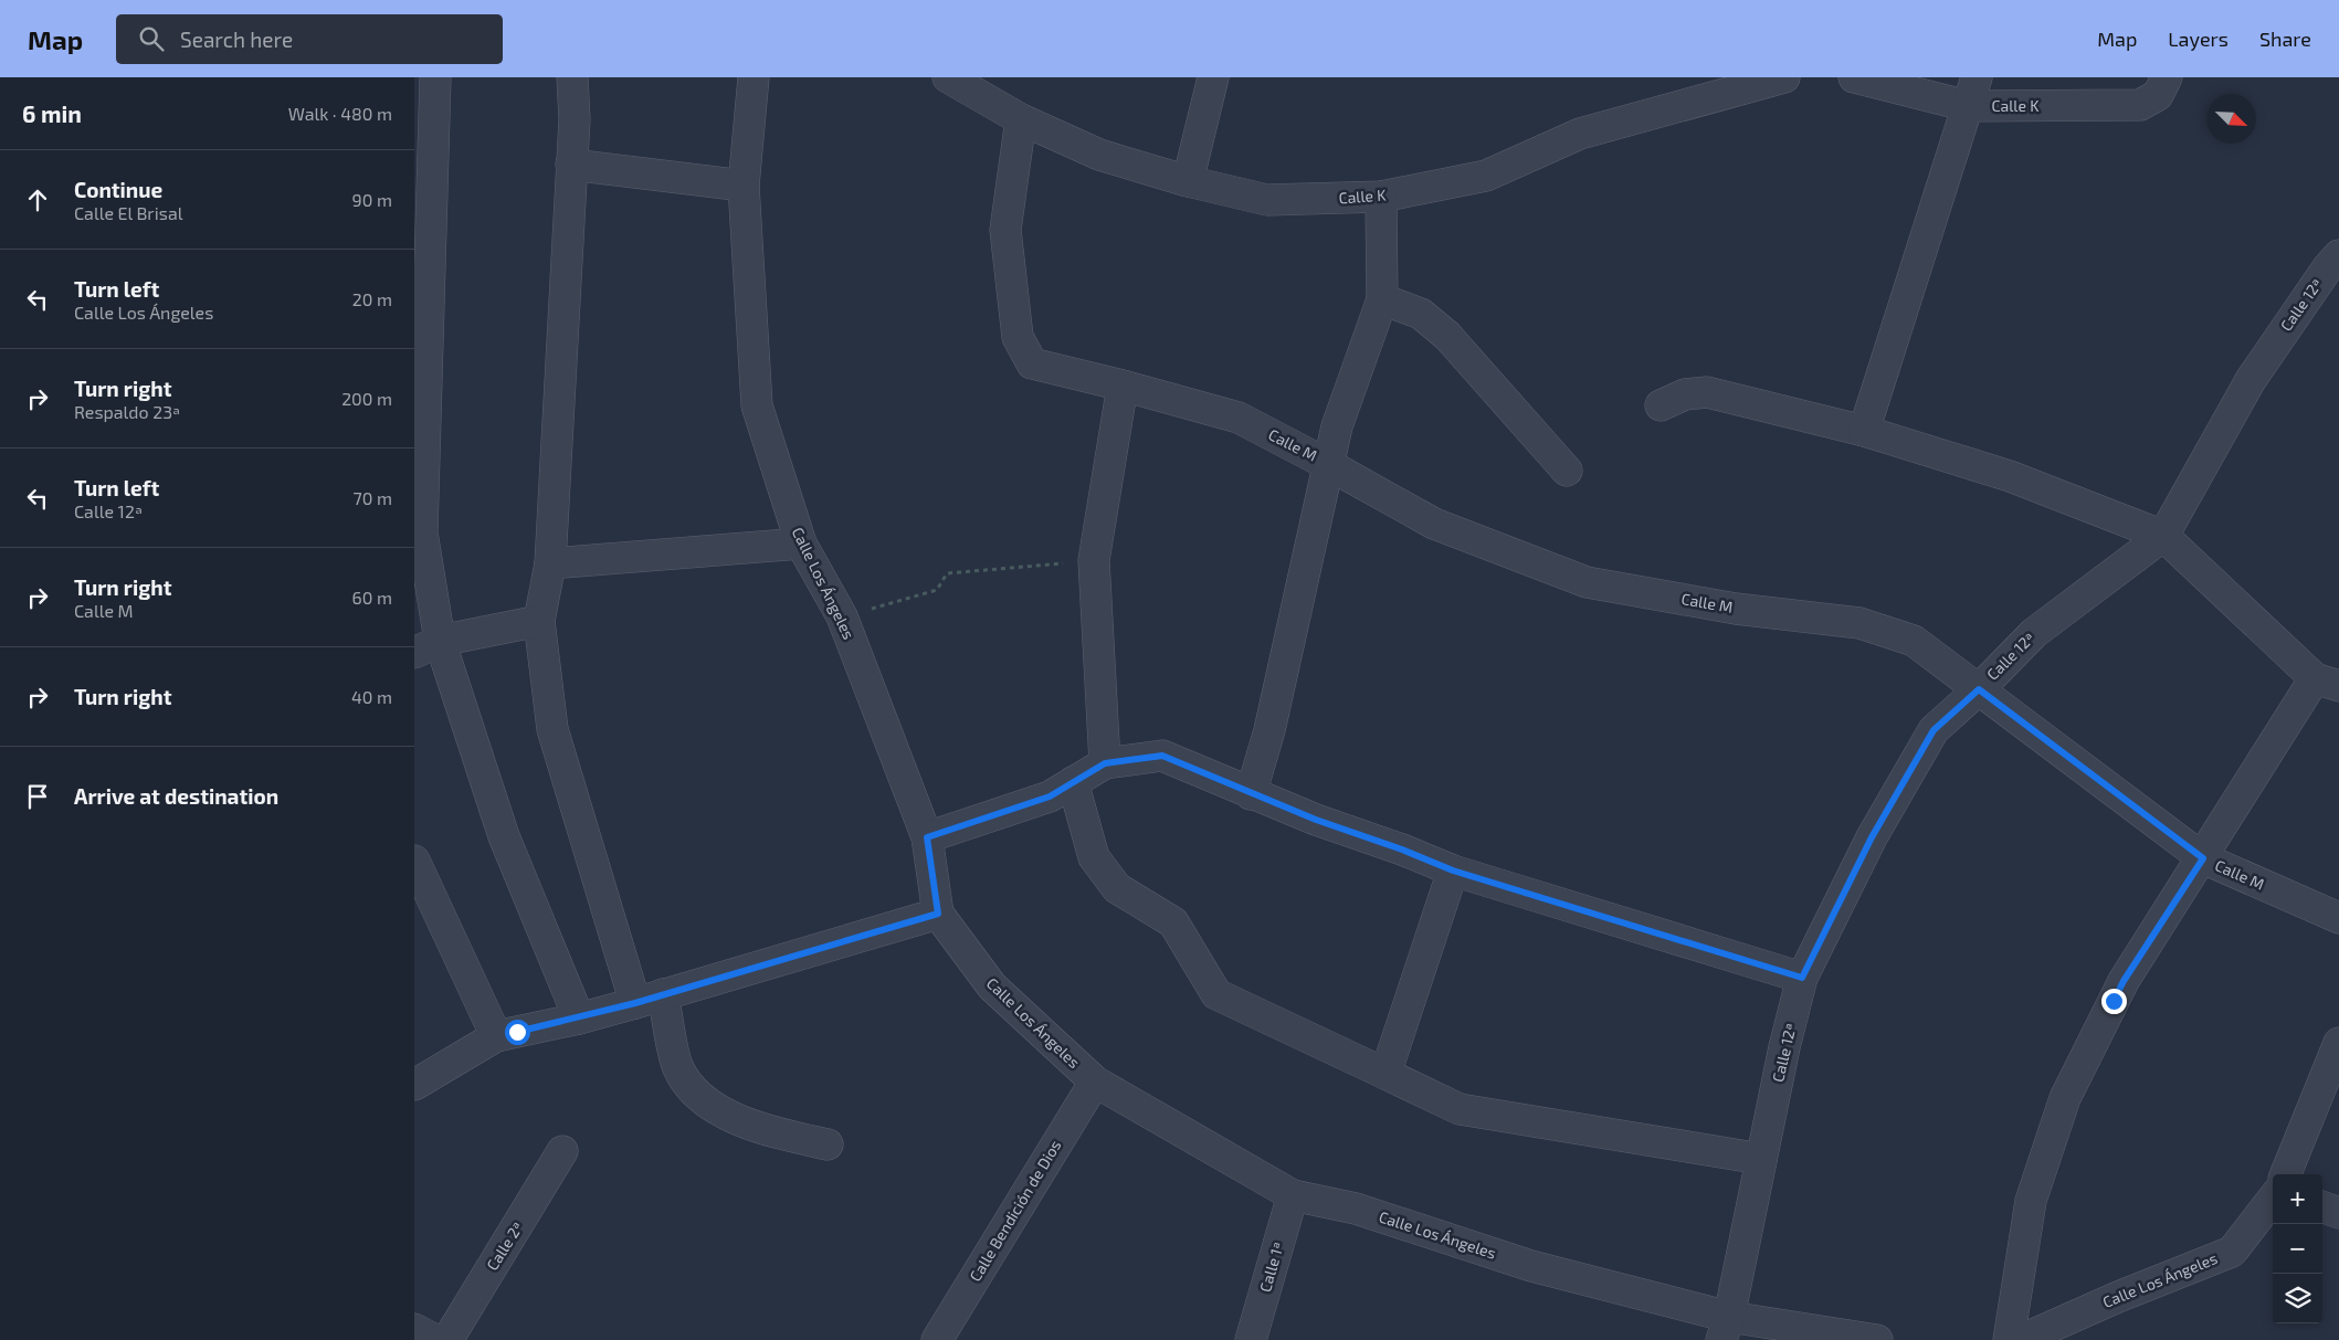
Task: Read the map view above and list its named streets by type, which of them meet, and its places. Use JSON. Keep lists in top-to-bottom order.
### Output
{
  "streets": {
    "street": [
      "Calle K",
      "Calle 12ª",
      "Calle M",
      "Calle Los Ángeles",
      "Calle Bendición de Dios",
      "Calle 2ª",
      "Calle 1ª"
    ]
  },
  "crossings": [
    ["Calle K", "Calle M"],
    ["Calle 12ª", "Calle M"],
    ["Calle 12ª", "Calle Los Ángeles"],
    ["Calle Los Ángeles", "Calle Bendición de Dios"],
    ["Calle Los Ángeles", "Calle 1ª"]
  ],
  "north": "bottom right",
  "page": {
    "header": "Map",
    "search": "Search here",
    "nav": ["Map", "Layers", "Share"],
    "heading": ["6 min", "Walk · 480 m"],
    "list": [
      ["Continue", "Calle El Brisal", "90 m"],
      ["Turn left", "Calle Los Ángeles", "20 m"],
      ["Turn right", "Respaldo 23ª", "200 m"],
      ["Turn left", "Calle 12ª", "70 m"],
      ["Turn right", "Calle M", "60 m"],
      ["Turn right", "40 m"],
      "Arrive at destination"
    ],
    "map_buttons": ["+", "−"]
  }
}
